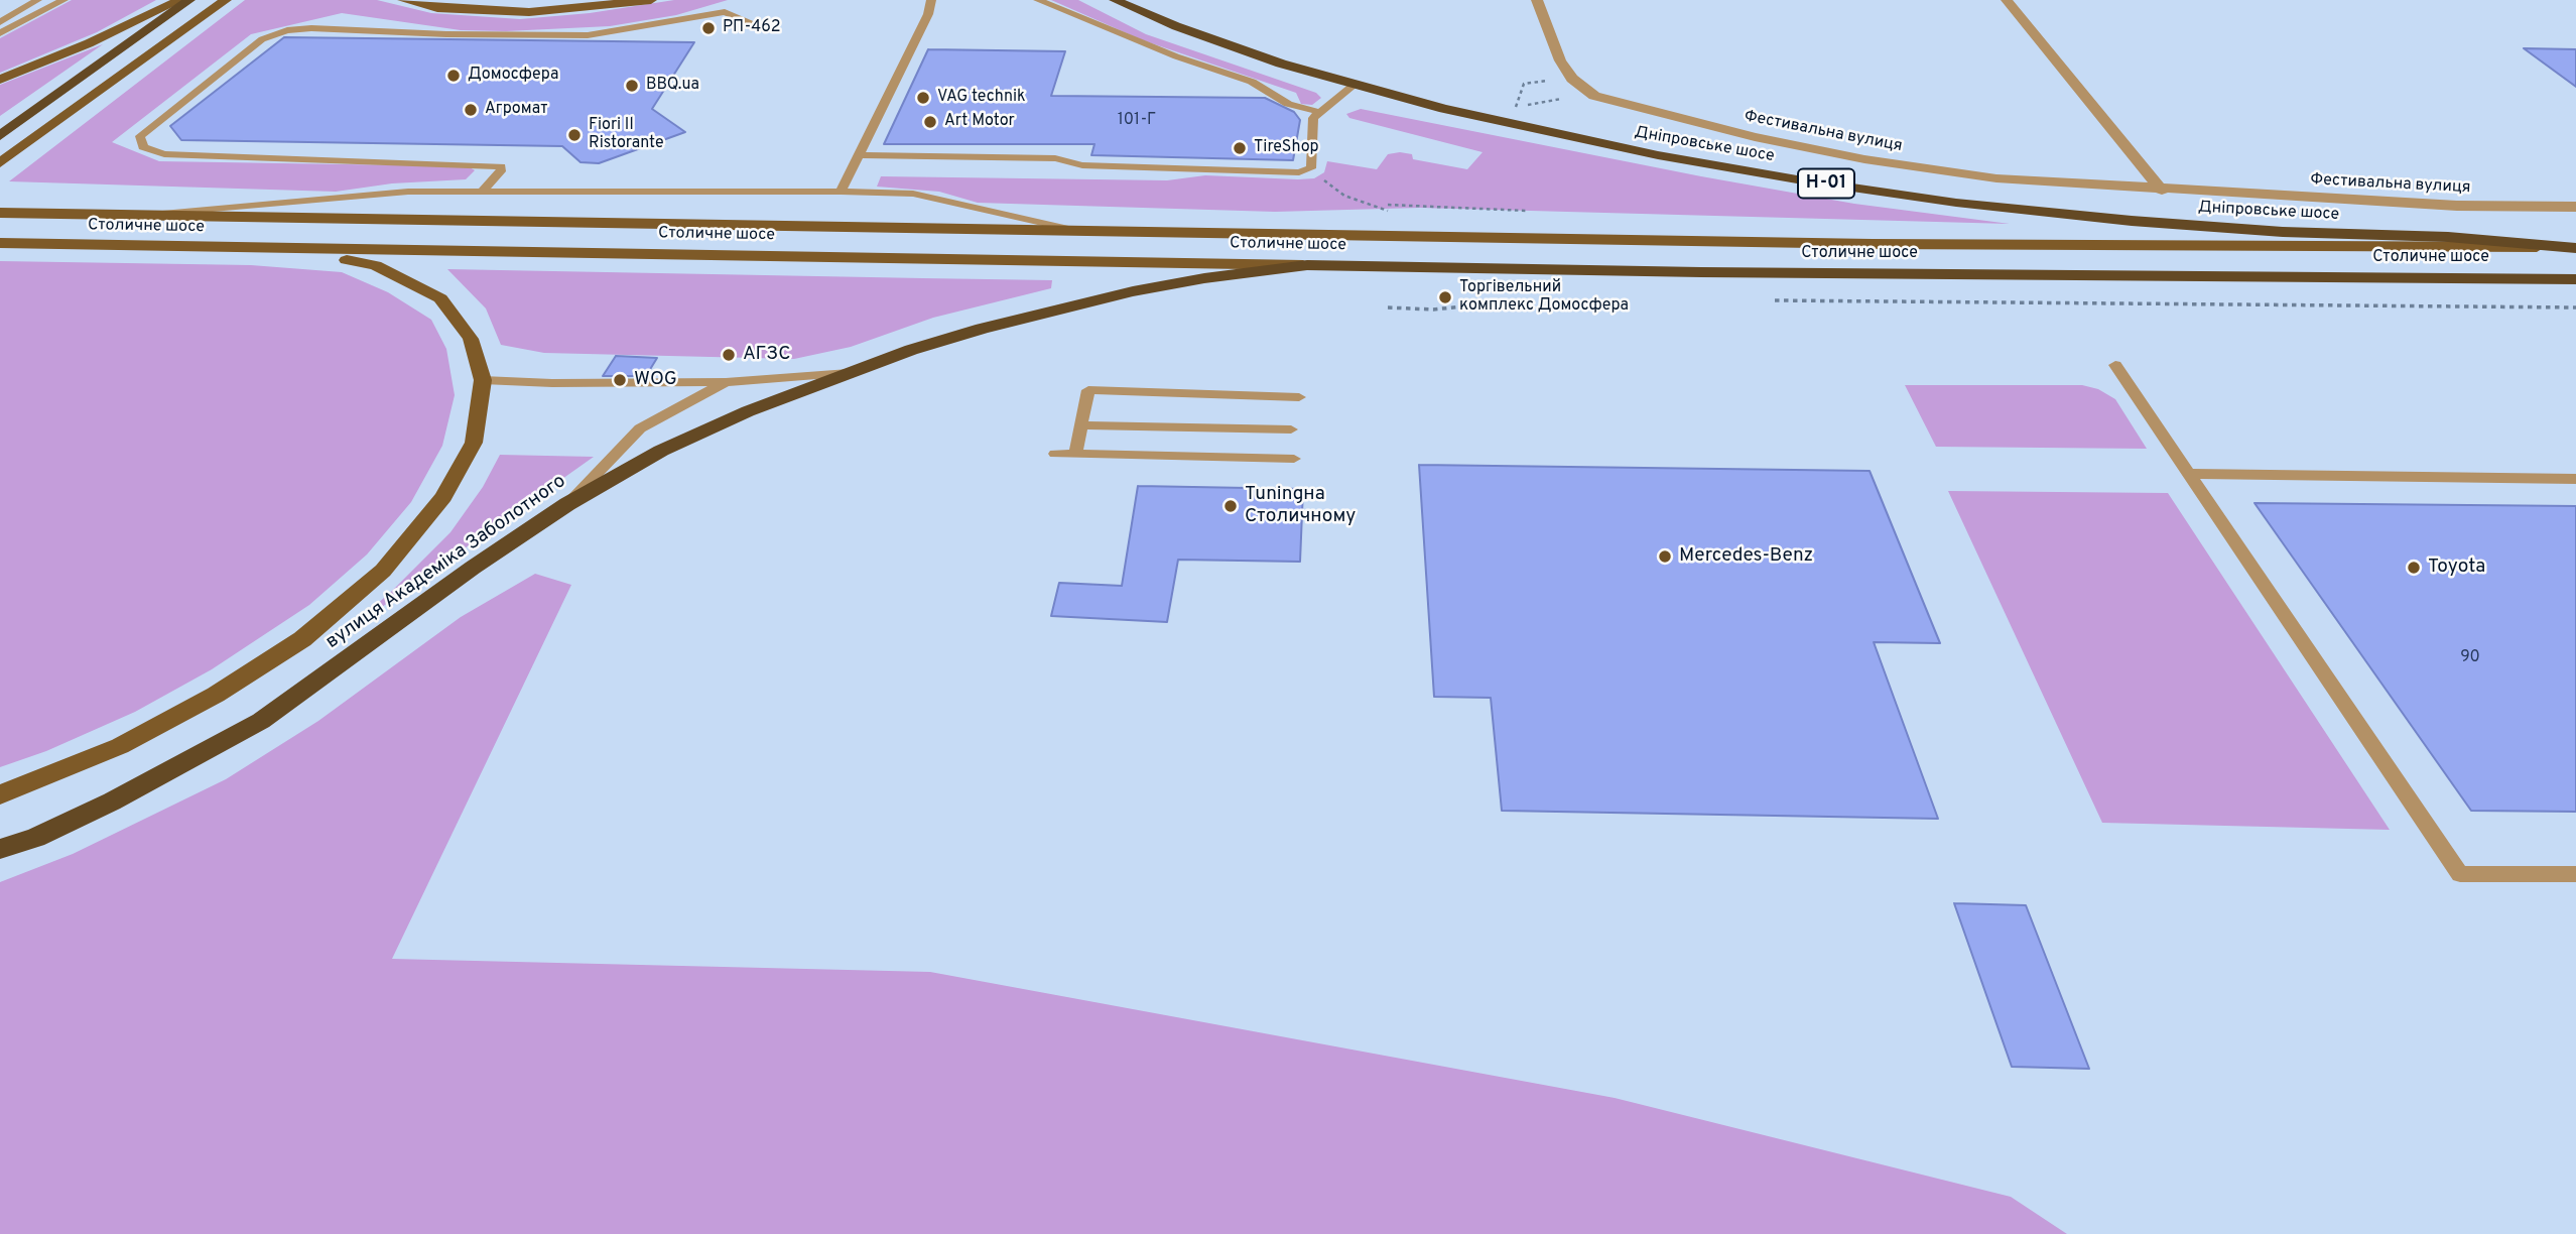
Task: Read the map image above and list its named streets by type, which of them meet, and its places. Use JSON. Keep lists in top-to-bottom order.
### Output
{
  "streets": {
    "highway": [
      "Дніпровське шосе",
      "Н-01",
      "Столичне шосе",
      "вулиця Академіка Заболотного"
    ],
    "street": ["Фестивальна вулиця"]
  },
  "crossings": [
    ["Дніпровське шосе", "Столичне шосе"],
    ["Столичне шосе", "вулиця Академіка Заболотного"]
  ],
  "places": [
    "РП-462",
    "Домосфера",
    "BBQ.ua",
    "VAG technik",
    "Агромат",
    "Art Motor",
    "Fiori Il Ristorante",
    "TireShop",
    "Торгівельний комплекс Домосфера",
    "АГЗС",
    "WOG",
    "Tuningна Столичному",
    "Mercedes-Benz",
    "Toyota"
  ],
  "house_numbers": ["101-Г", "90"]
}
